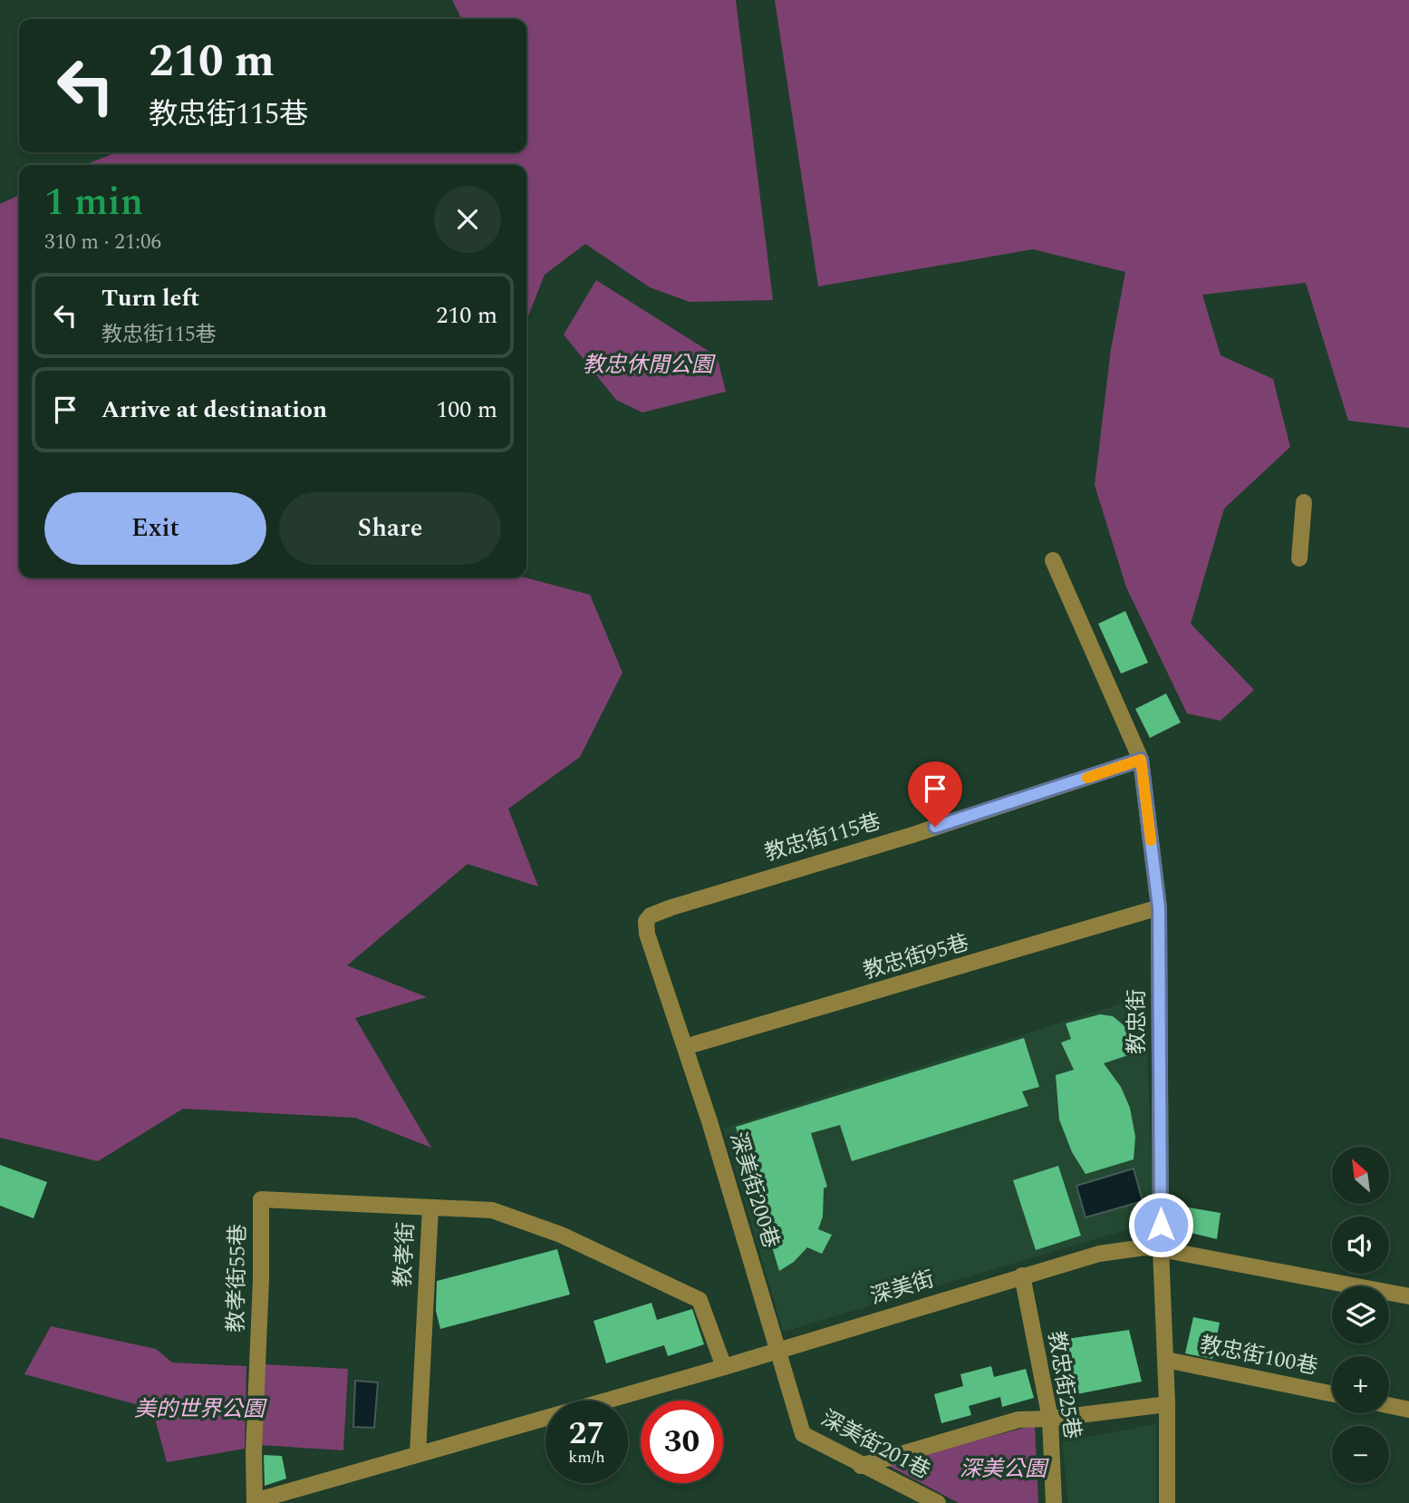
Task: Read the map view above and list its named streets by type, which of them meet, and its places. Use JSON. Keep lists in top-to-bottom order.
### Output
{
  "streets": {
    "street": [
      "教忠街115巷",
      "教忠街95巷",
      "教忠街",
      "深美街200巷",
      "教孝街",
      "教孝街55巷",
      "深美街",
      "教忠街100巷",
      "教忠街25巷",
      "深美街201巷"
    ]
  },
  "crossings": [
    ["教忠街115巷", "教忠街95巷"],
    ["教忠街115巷", "教忠街"],
    ["教忠街115巷", "深美街200巷"],
    ["教忠街95巷", "教忠街"],
    ["教忠街95巷", "深美街200巷"],
    ["教忠街", "深美街"],
    ["教忠街", "教忠街100巷"],
    ["深美街200巷", "深美街"],
    ["深美街200巷", "深美街201巷"],
    ["教孝街", "教孝街55巷"],
    ["教孝街", "深美街"],
    ["深美街", "教忠街25巷"],
    ["深美街", "深美街201巷"]
  ],
  "parks": ["教忠休閒公園", "美的世界公園", "深美公園"],
  "north": "top left",
  "page": {
    "turn": ["210 m", "教忠街115巷"],
    "heading": ["1 min", "310 m · 21:06"],
    "list": [
      {
        "name": "Turn left",
        "note": "教忠街115巷",
        "value": "210 m"
      },
      {
        "name": "Arrive at destination",
        "value": "100 m"
      }
    ],
    "buttons": ["Exit", "Share"],
    "map_buttons": ["+", "−"],
    "speed": "27 km/h",
    "limit": "30"
  }
}
